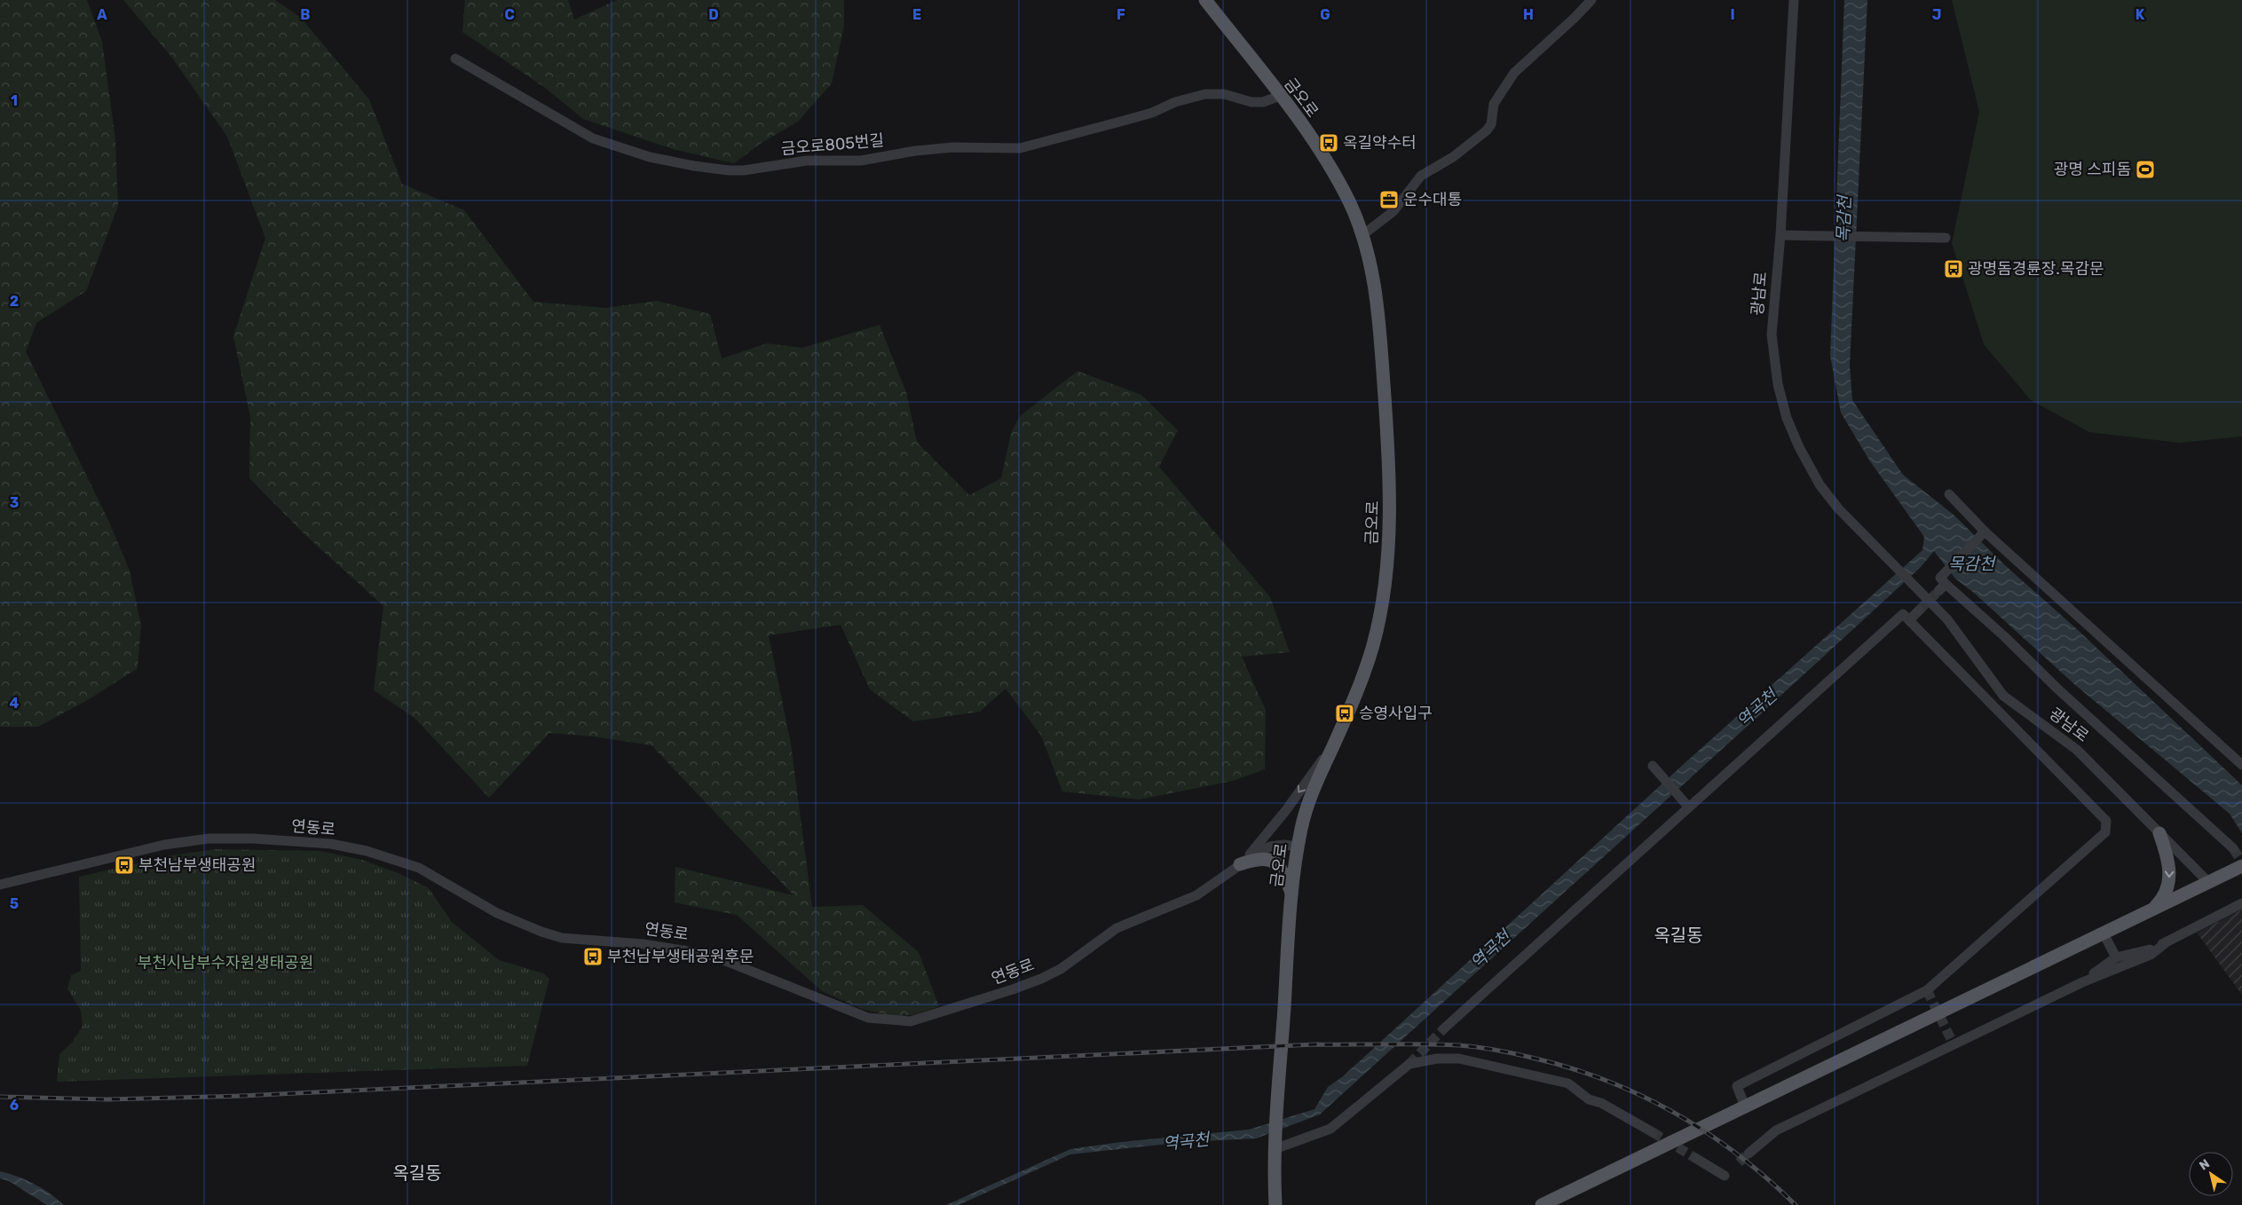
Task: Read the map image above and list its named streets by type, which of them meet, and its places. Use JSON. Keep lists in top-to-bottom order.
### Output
{
  "streets": {
    "main road": ["금오로"],
    "street": ["금오로805번길", "광남로", "연동로"]
  },
  "crossings": [
    ["금오로", "금오로805번길"],
    ["금오로", "연동로"]
  ],
  "districts": ["옥길동", "옥길동"],
  "water": ["목감천", "역곡천"],
  "parks": ["부천시남부수자원생태공원"],
  "places": {
    "bus stop": [
      "옥길약수터",
      "광명돔경륜장.목감문",
      "승영사입구",
      "부천남부생태공원",
      "부천남부생태공원후문"
    ],
    "sports": ["광명 스피돔"],
    "office": ["운수대통"]
  },
  "north": "top left",
  "grid": {
    "columns": [
      "A",
      "B",
      "C",
      "D",
      "E",
      "F",
      "G",
      "H",
      "I",
      "J",
      "K"
    ],
    "rows": [
      "1",
      "2",
      "3",
      "4",
      "5",
      "6"
    ]
  }
}
